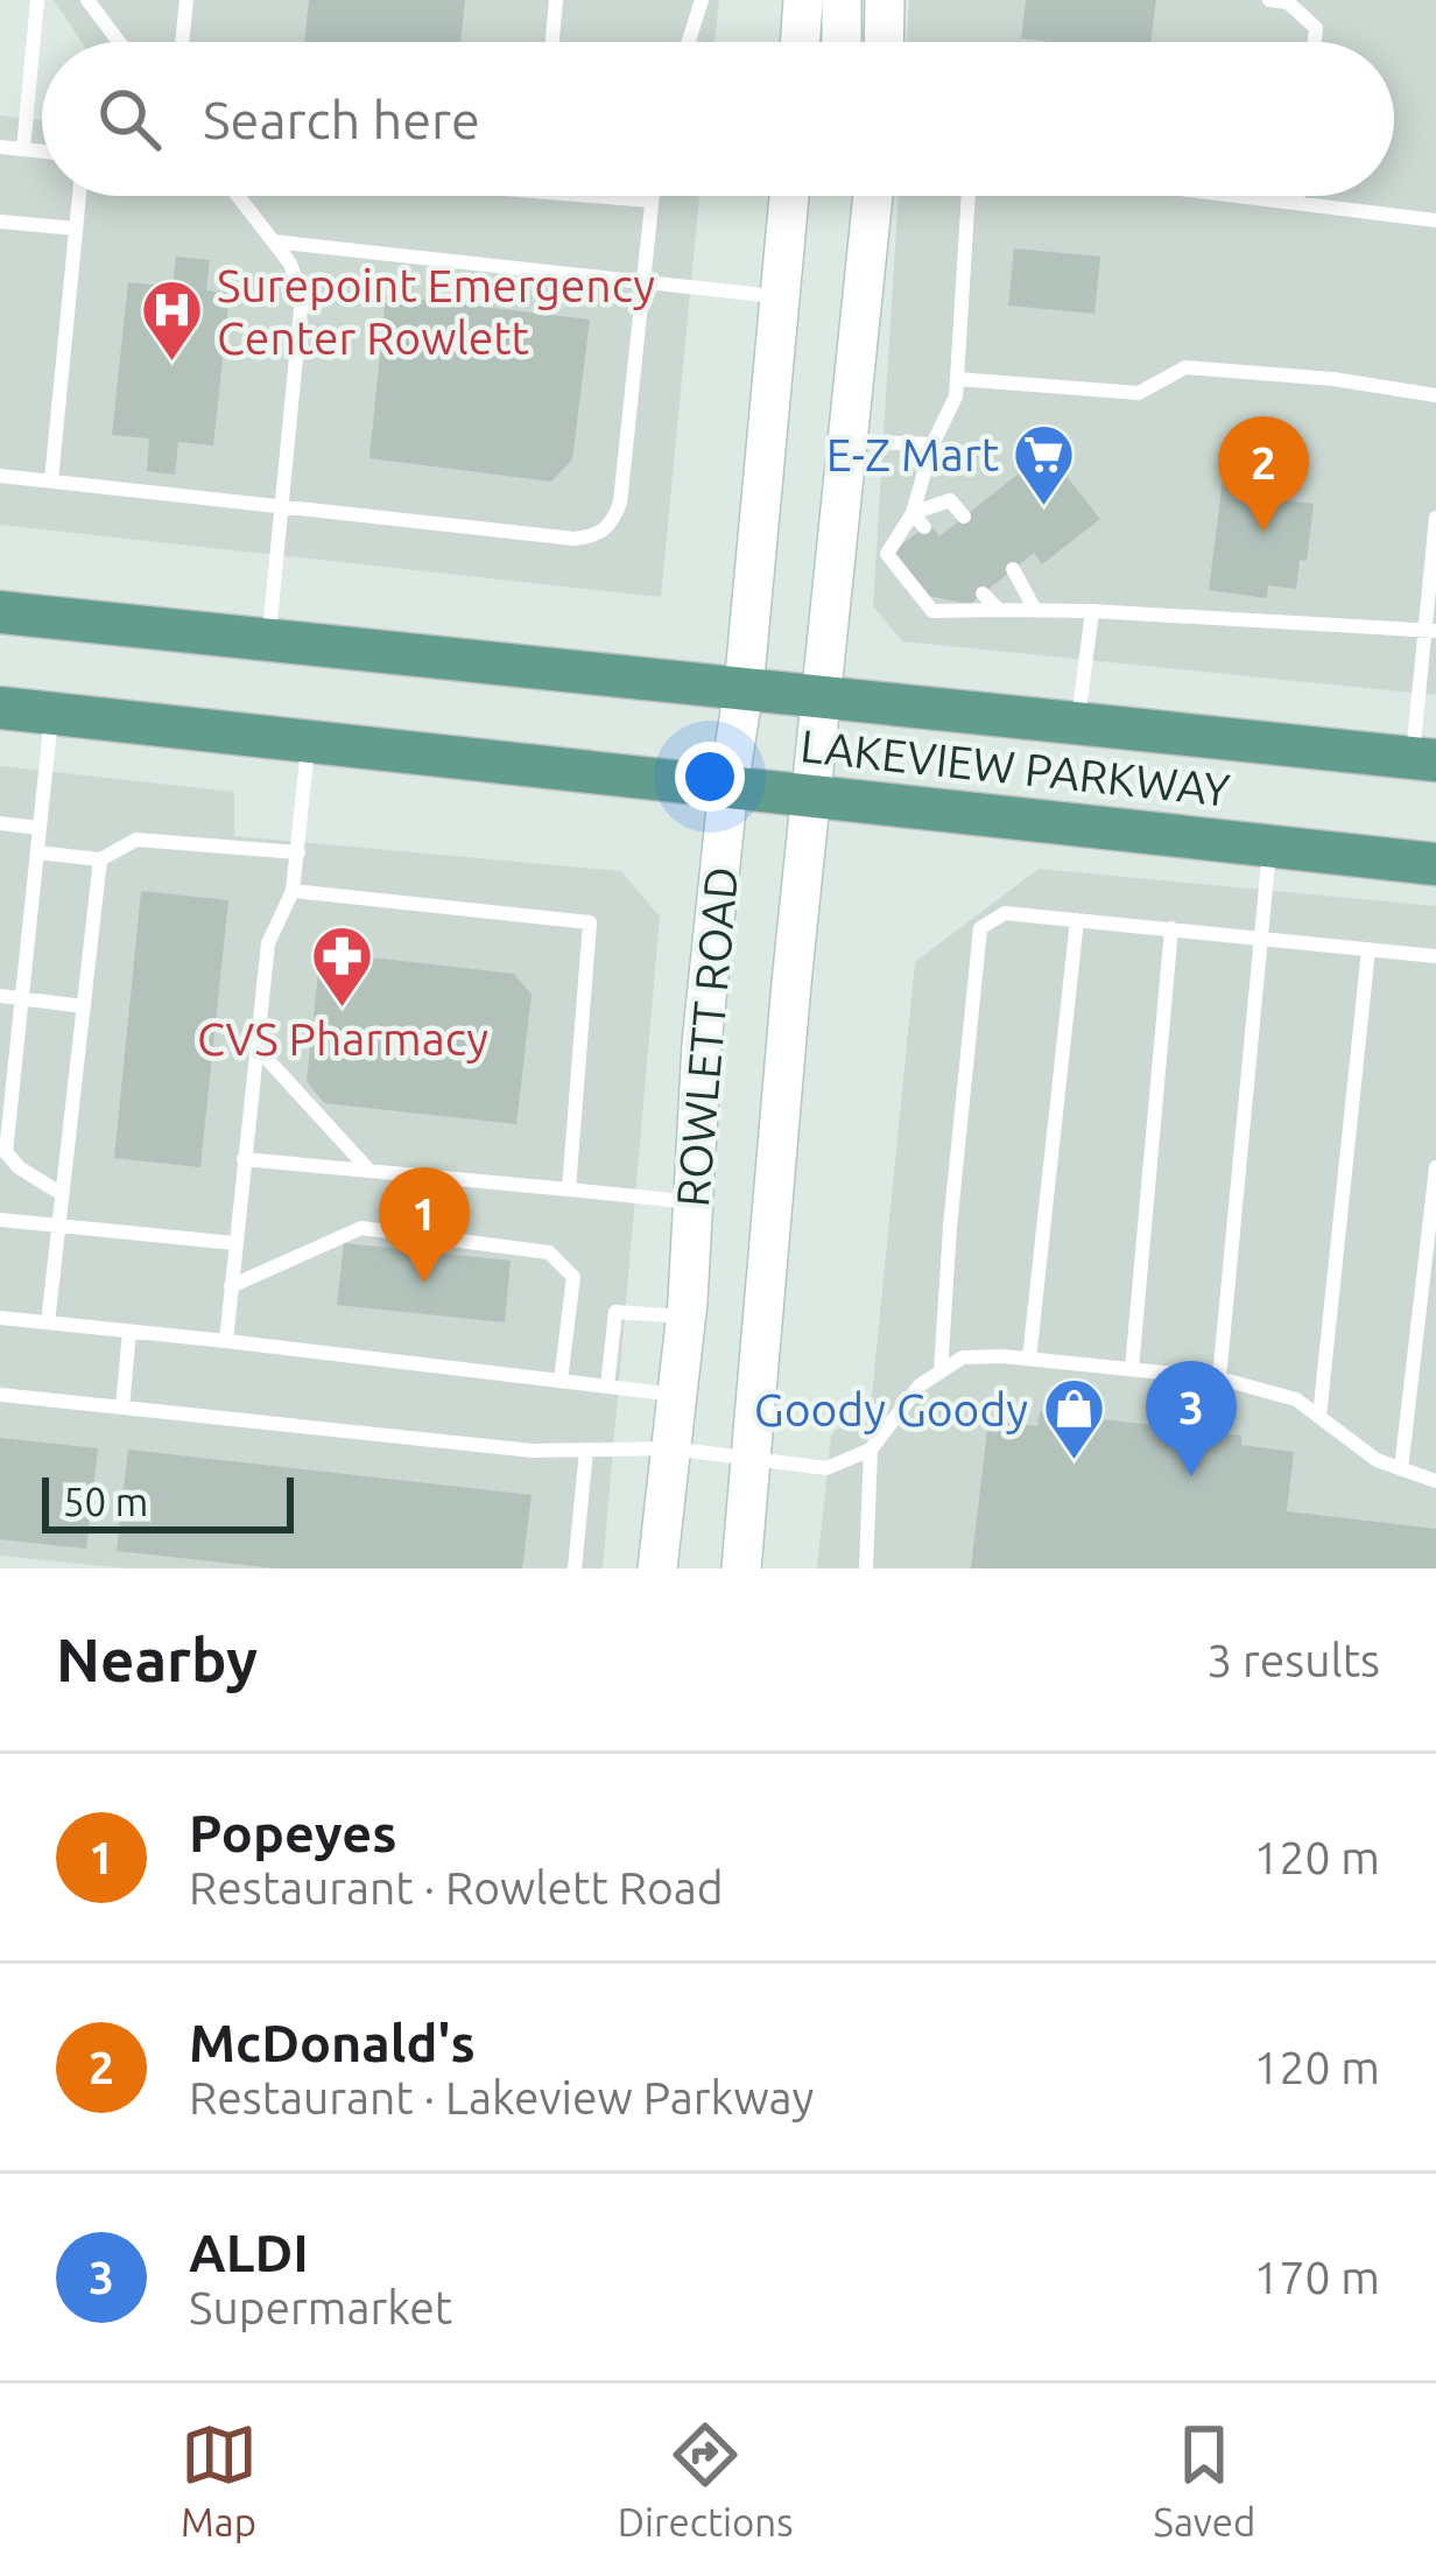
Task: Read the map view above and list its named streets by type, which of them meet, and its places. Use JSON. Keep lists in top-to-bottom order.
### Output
{
  "streets": {
    "main road": ["LAKEVIEW PARKWAY", "ROWLETT ROAD"]
  },
  "crossings": [
    ["LAKEVIEW PARKWAY", "ROWLETT ROAD"]
  ],
  "places": {
    "hospital": ["Surepoint Emergency Center Rowlett"],
    "supermarket": ["E-Z Mart"],
    "pharmacy": ["CVS Pharmacy"],
    "shop": ["Goody Goody"]
  },
  "scale_bar": "50 m",
  "page": {
    "search": "Search here",
    "pins": ["2", "1", "3"],
    "scale": "50 m",
    "heading": ["Nearby", "3 results"],
    "list": [
      {
        "mark": "1",
        "name": "Popeyes",
        "note": "Restaurant · Rowlett Road",
        "value": "120 m"
      },
      {
        "mark": "2",
        "name": "McDonald's",
        "note": "Restaurant · Lakeview Parkway",
        "value": "120 m"
      },
      {
        "mark": "3",
        "name": "ALDI",
        "note": "Supermarket",
        "value": "170 m"
      }
    ],
    "nav": ["Map", "Directions", "Saved"]
  }
}
